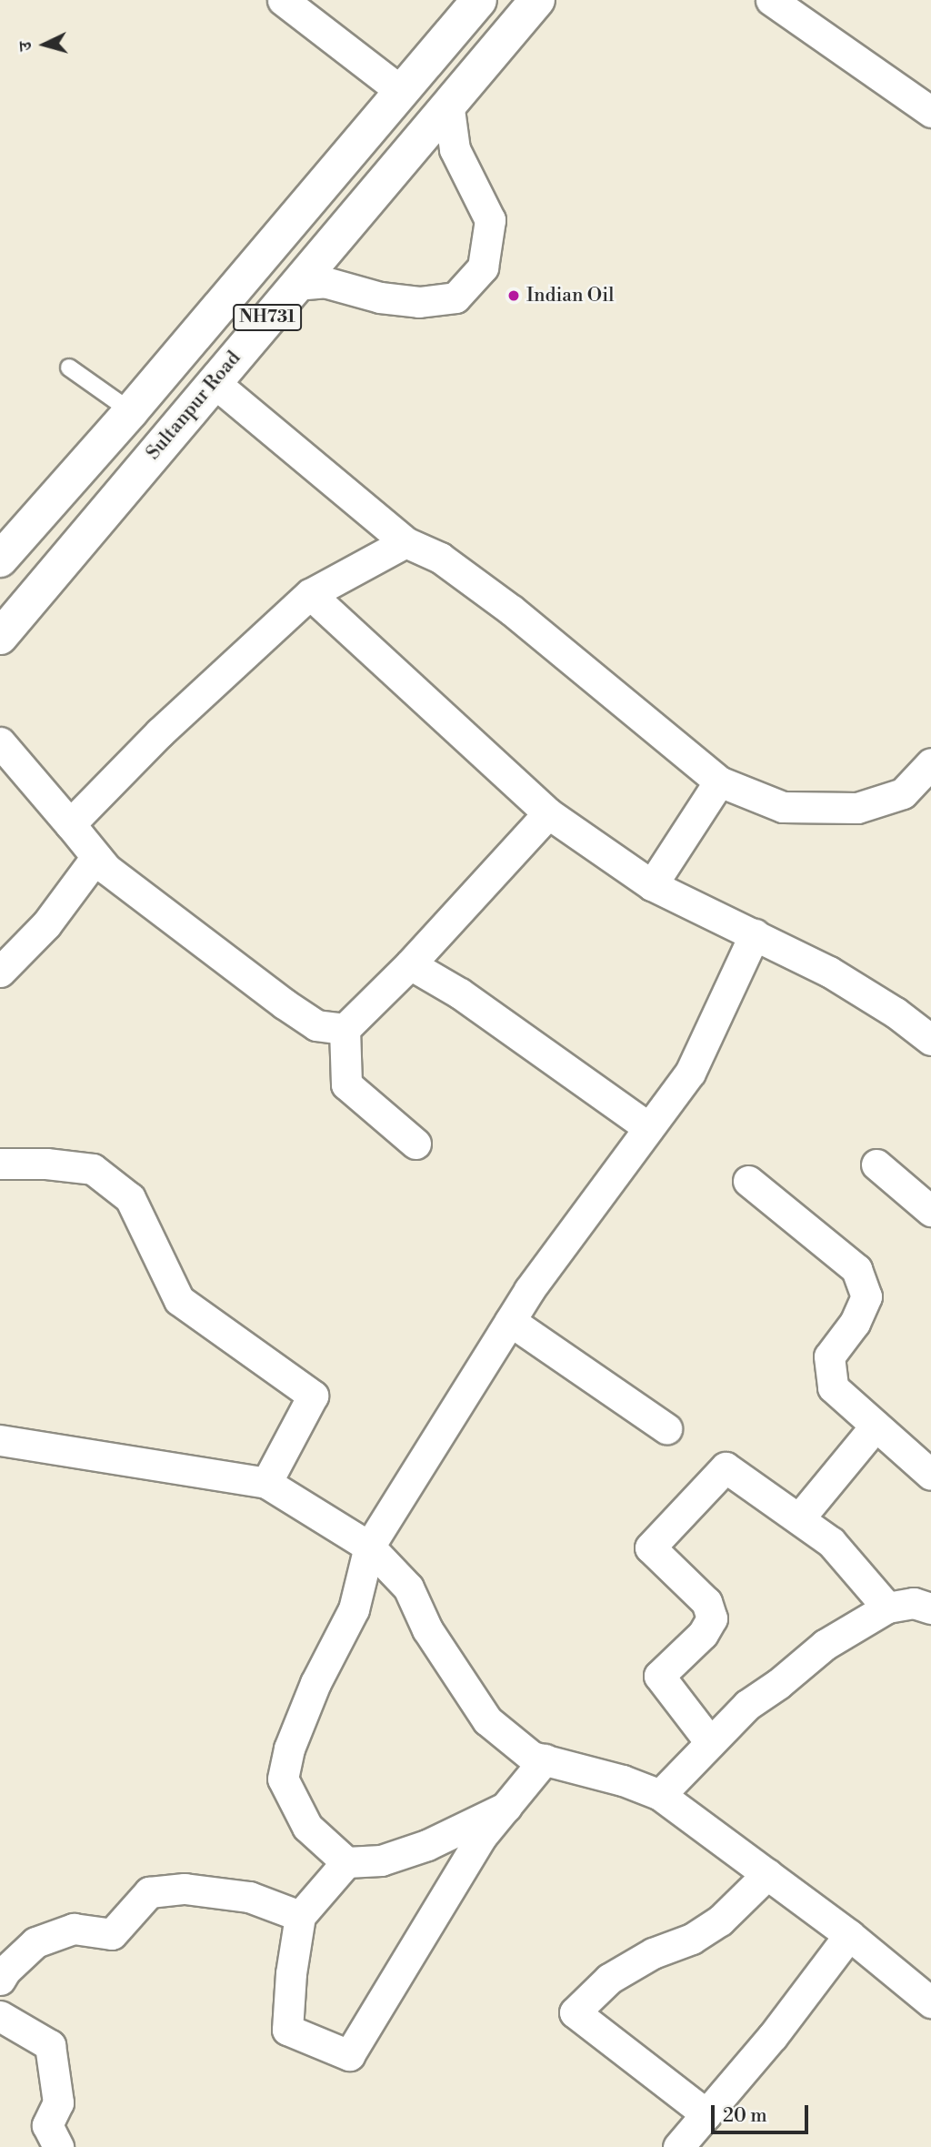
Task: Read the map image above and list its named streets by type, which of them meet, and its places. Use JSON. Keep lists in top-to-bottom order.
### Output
{
  "streets": {
    "highway": ["NH731", "Sultanpur Road"]
  },
  "places": ["Indian Oil"],
  "scale_bar": "20 m",
  "north": "left"
}
